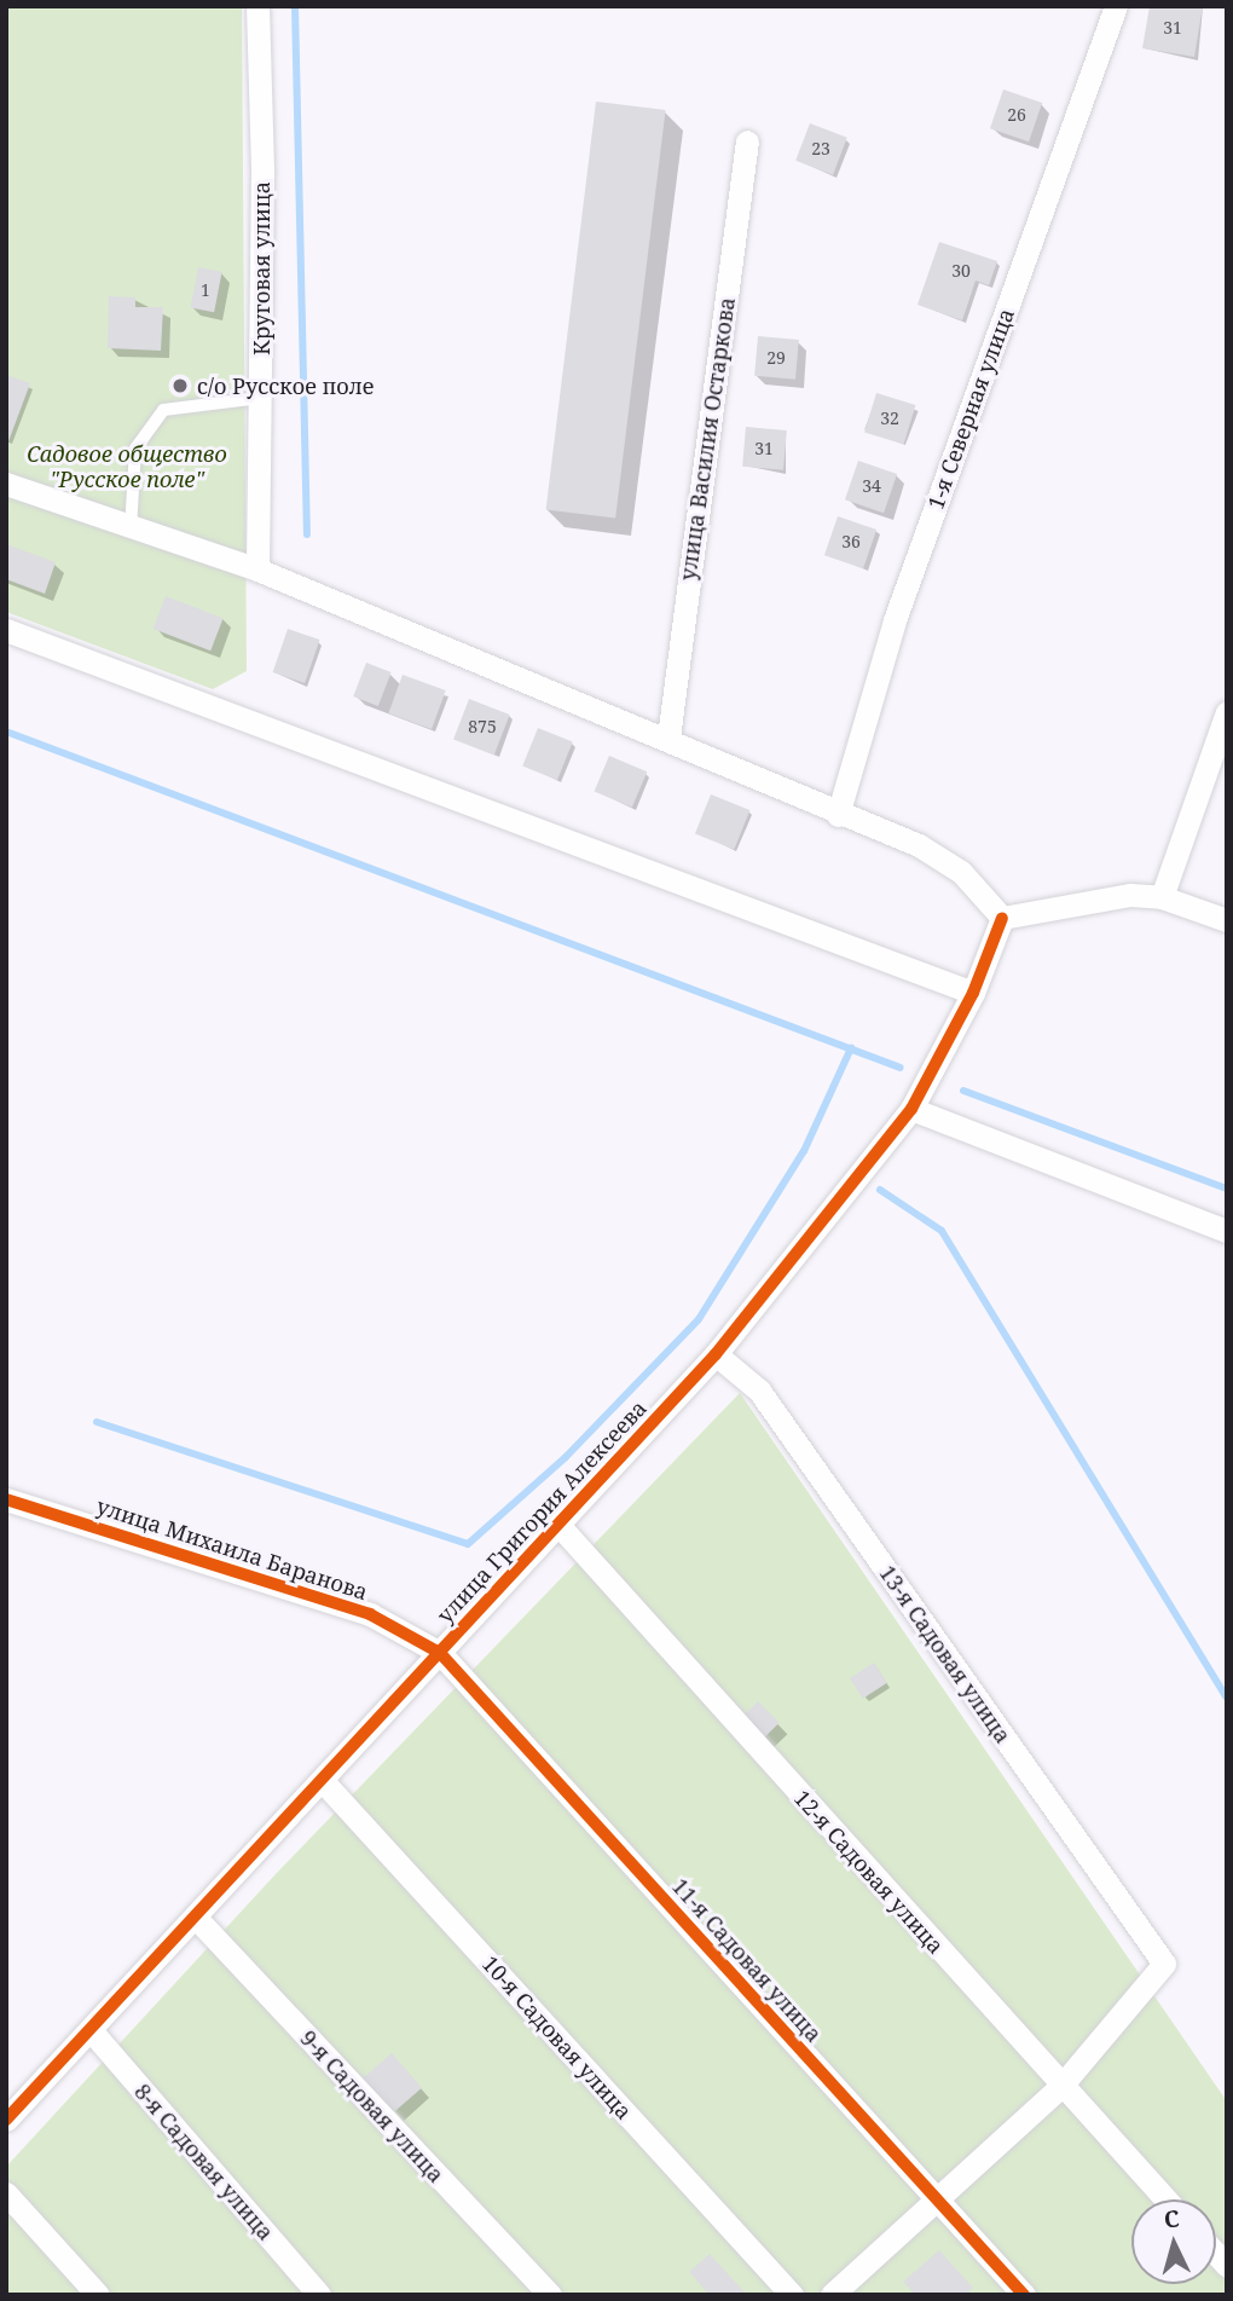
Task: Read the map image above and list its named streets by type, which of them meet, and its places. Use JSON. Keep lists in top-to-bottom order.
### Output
{
  "streets": {
    "street": [
      "Круговая улица",
      "1-я Северная улица",
      "улица Василия Остаркова",
      "улица Григория Алексеева",
      "улица Михаила Баранова",
      "13-я Садовая улица",
      "12-я Садовая улица",
      "11-я Садовая улица",
      "10-я Садовая улица",
      "9-я Садовая улица",
      "8-я Садовая улица"
    ]
  },
  "crossings": [
    ["улица Григория Алексеева", "улица Михаила Баранова"],
    ["улица Григория Алексеева", "13-я Садовая улица"],
    ["улица Григория Алексеева", "12-я Садовая улица"],
    ["улица Григория Алексеева", "11-я Садовая улица"],
    ["улица Григория Алексеева", "10-я Садовая улица"],
    ["улица Григория Алексеева", "9-я Садовая улица"],
    ["улица Григория Алексеева", "8-я Садовая улица"],
    ["улица Михаила Баранова", "11-я Садовая улица"],
    ["13-я Садовая улица", "12-я Садовая улица"]
  ],
  "parks": ["Садовое общество \"Русское поле\""],
  "places": ["с/о Русское поле"],
  "house_numbers": [
    "31",
    "26",
    "23",
    "30",
    "1",
    "29",
    "32",
    "31",
    "34",
    "36",
    "875"
  ],
  "north": "top"
}
